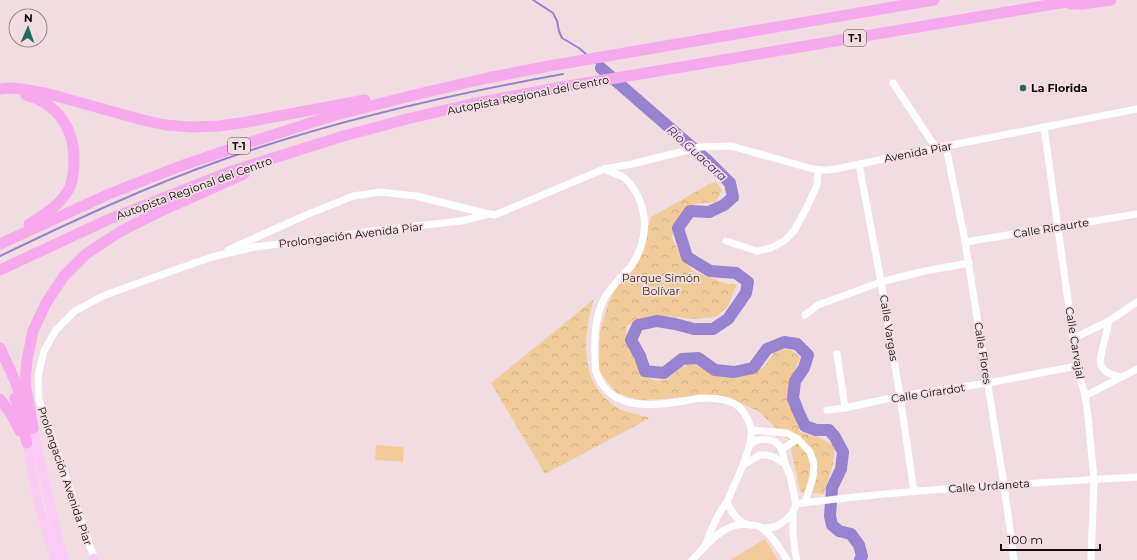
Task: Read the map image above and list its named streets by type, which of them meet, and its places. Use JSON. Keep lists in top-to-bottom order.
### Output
{
  "streets": {
    "highway": ["T-1", "Autopista Regional del Centro"],
    "street": [
      "Avenida Piar",
      "Calle Ricaurte",
      "Prolongación Avenida Piar",
      "Calle Vargas",
      "Calle Carvajal",
      "Calle Flores",
      "Calle Girardot",
      "Calle Urdaneta"
    ]
  },
  "crossings": [
    ["Avenida Piar", "Prolongación Avenida Piar"],
    ["Avenida Piar", "Calle Vargas"],
    ["Avenida Piar", "Calle Carvajal"],
    ["Avenida Piar", "Calle Flores"],
    ["Calle Ricaurte", "Calle Carvajal"],
    ["Calle Ricaurte", "Calle Flores"],
    ["Calle Vargas", "Calle Girardot"],
    ["Calle Vargas", "Calle Urdaneta"],
    ["Calle Carvajal", "Calle Girardot"],
    ["Calle Carvajal", "Calle Urdaneta"],
    ["Calle Flores", "Calle Girardot"],
    ["Calle Flores", "Calle Urdaneta"]
  ],
  "water": ["Río Guacara"],
  "parks": ["Parque Simón Bolívar"],
  "places": ["La Florida"],
  "scale_bar": "100 m",
  "north": "top"
}
